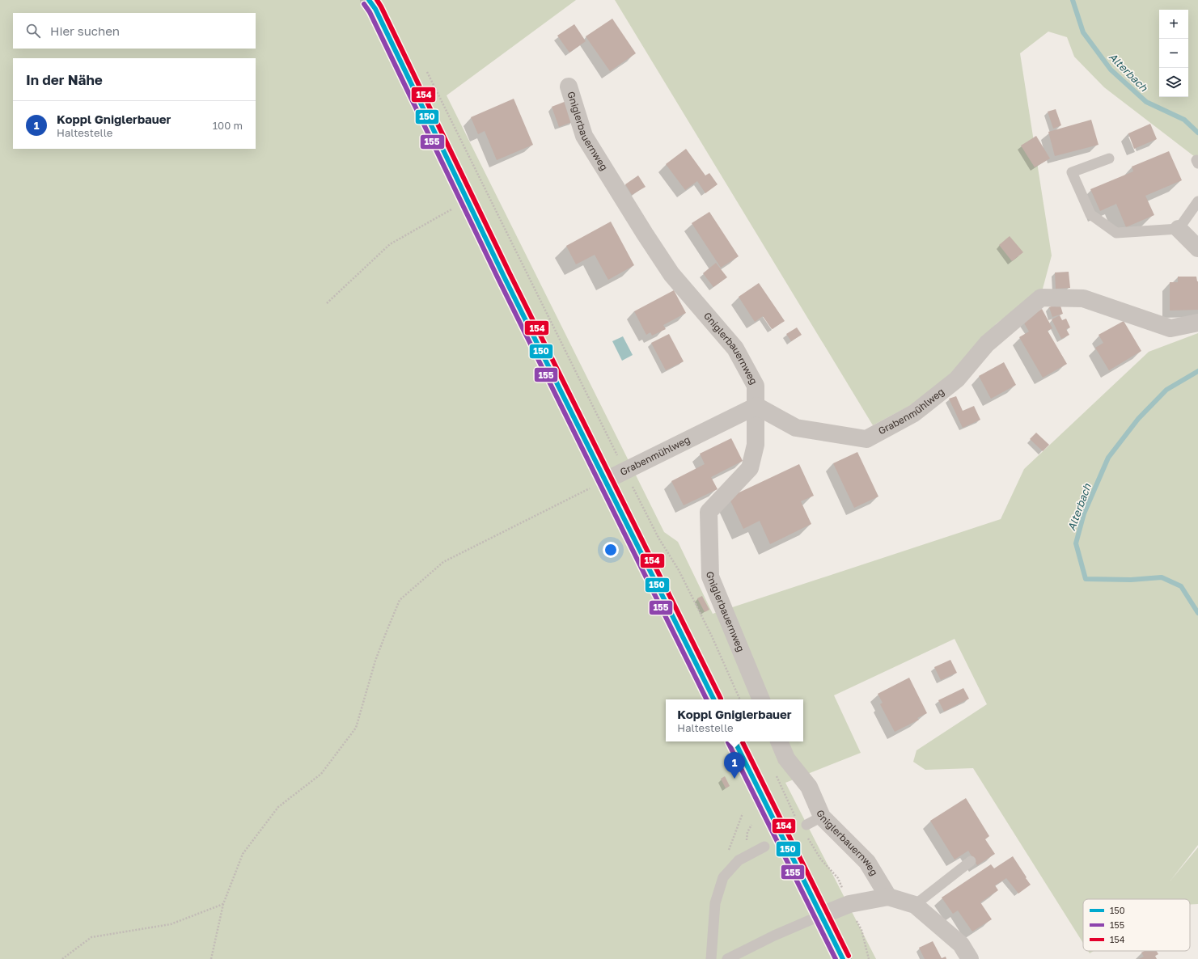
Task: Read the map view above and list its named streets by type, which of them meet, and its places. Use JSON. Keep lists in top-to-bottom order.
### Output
{
  "streets": {
    "street": ["Gniglerbauernweg", "Grabenmühlweg"]
  },
  "crossings": [
    ["Gniglerbauernweg", "Grabenmühlweg"]
  ],
  "water": ["Alterbach"],
  "lines": ["transit line 150", "transit line 154", "transit line 155"],
  "legend": ["150", "155", "154"],
  "page": {
    "map_buttons": ["+", "−"],
    "search": "Hier suchen",
    "heading": "In der Nähe",
    "list": [
      {
        "mark": "1",
        "name": "Koppl Gniglerbauer",
        "note": "Haltestelle",
        "value": "100 m"
      }
    ],
    "popup": ["Koppl Gniglerbauer", "Haltestelle"],
    "pins": "1"
  }
}
